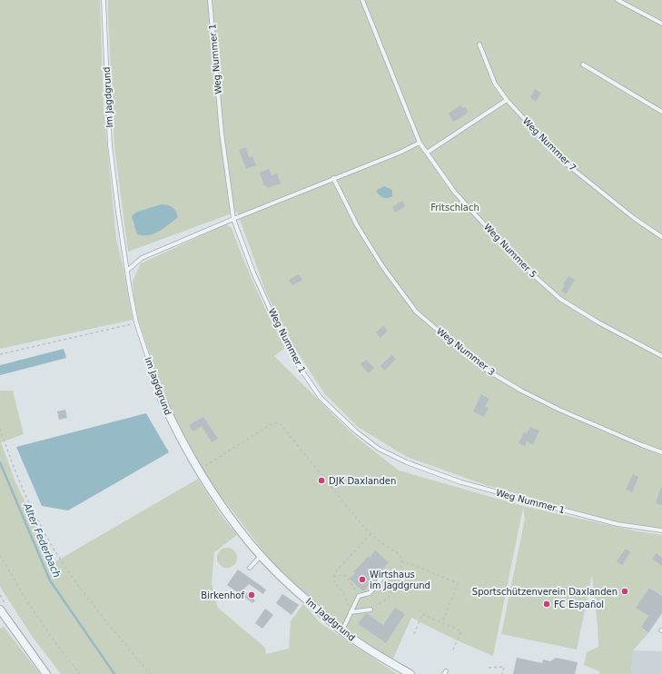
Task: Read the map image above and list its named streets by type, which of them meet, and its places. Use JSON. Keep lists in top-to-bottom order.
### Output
{
  "streets": {
    "street": ["Im Jagdgrund"],
    "lane": [
      "Weg Nummer 1",
      "Weg Nummer 7",
      "Weg Nummer 5",
      "Weg Nummer 3"
    ]
  },
  "water": ["Alter Federbach"],
  "parks": ["Fritschlach"],
  "places": [
    "DJK Daxlanden",
    "Wirtshaus im Jagdgrund",
    "Sportschützenverein Daxlanden",
    "Birkenhof",
    "FC Español"
  ]
}
